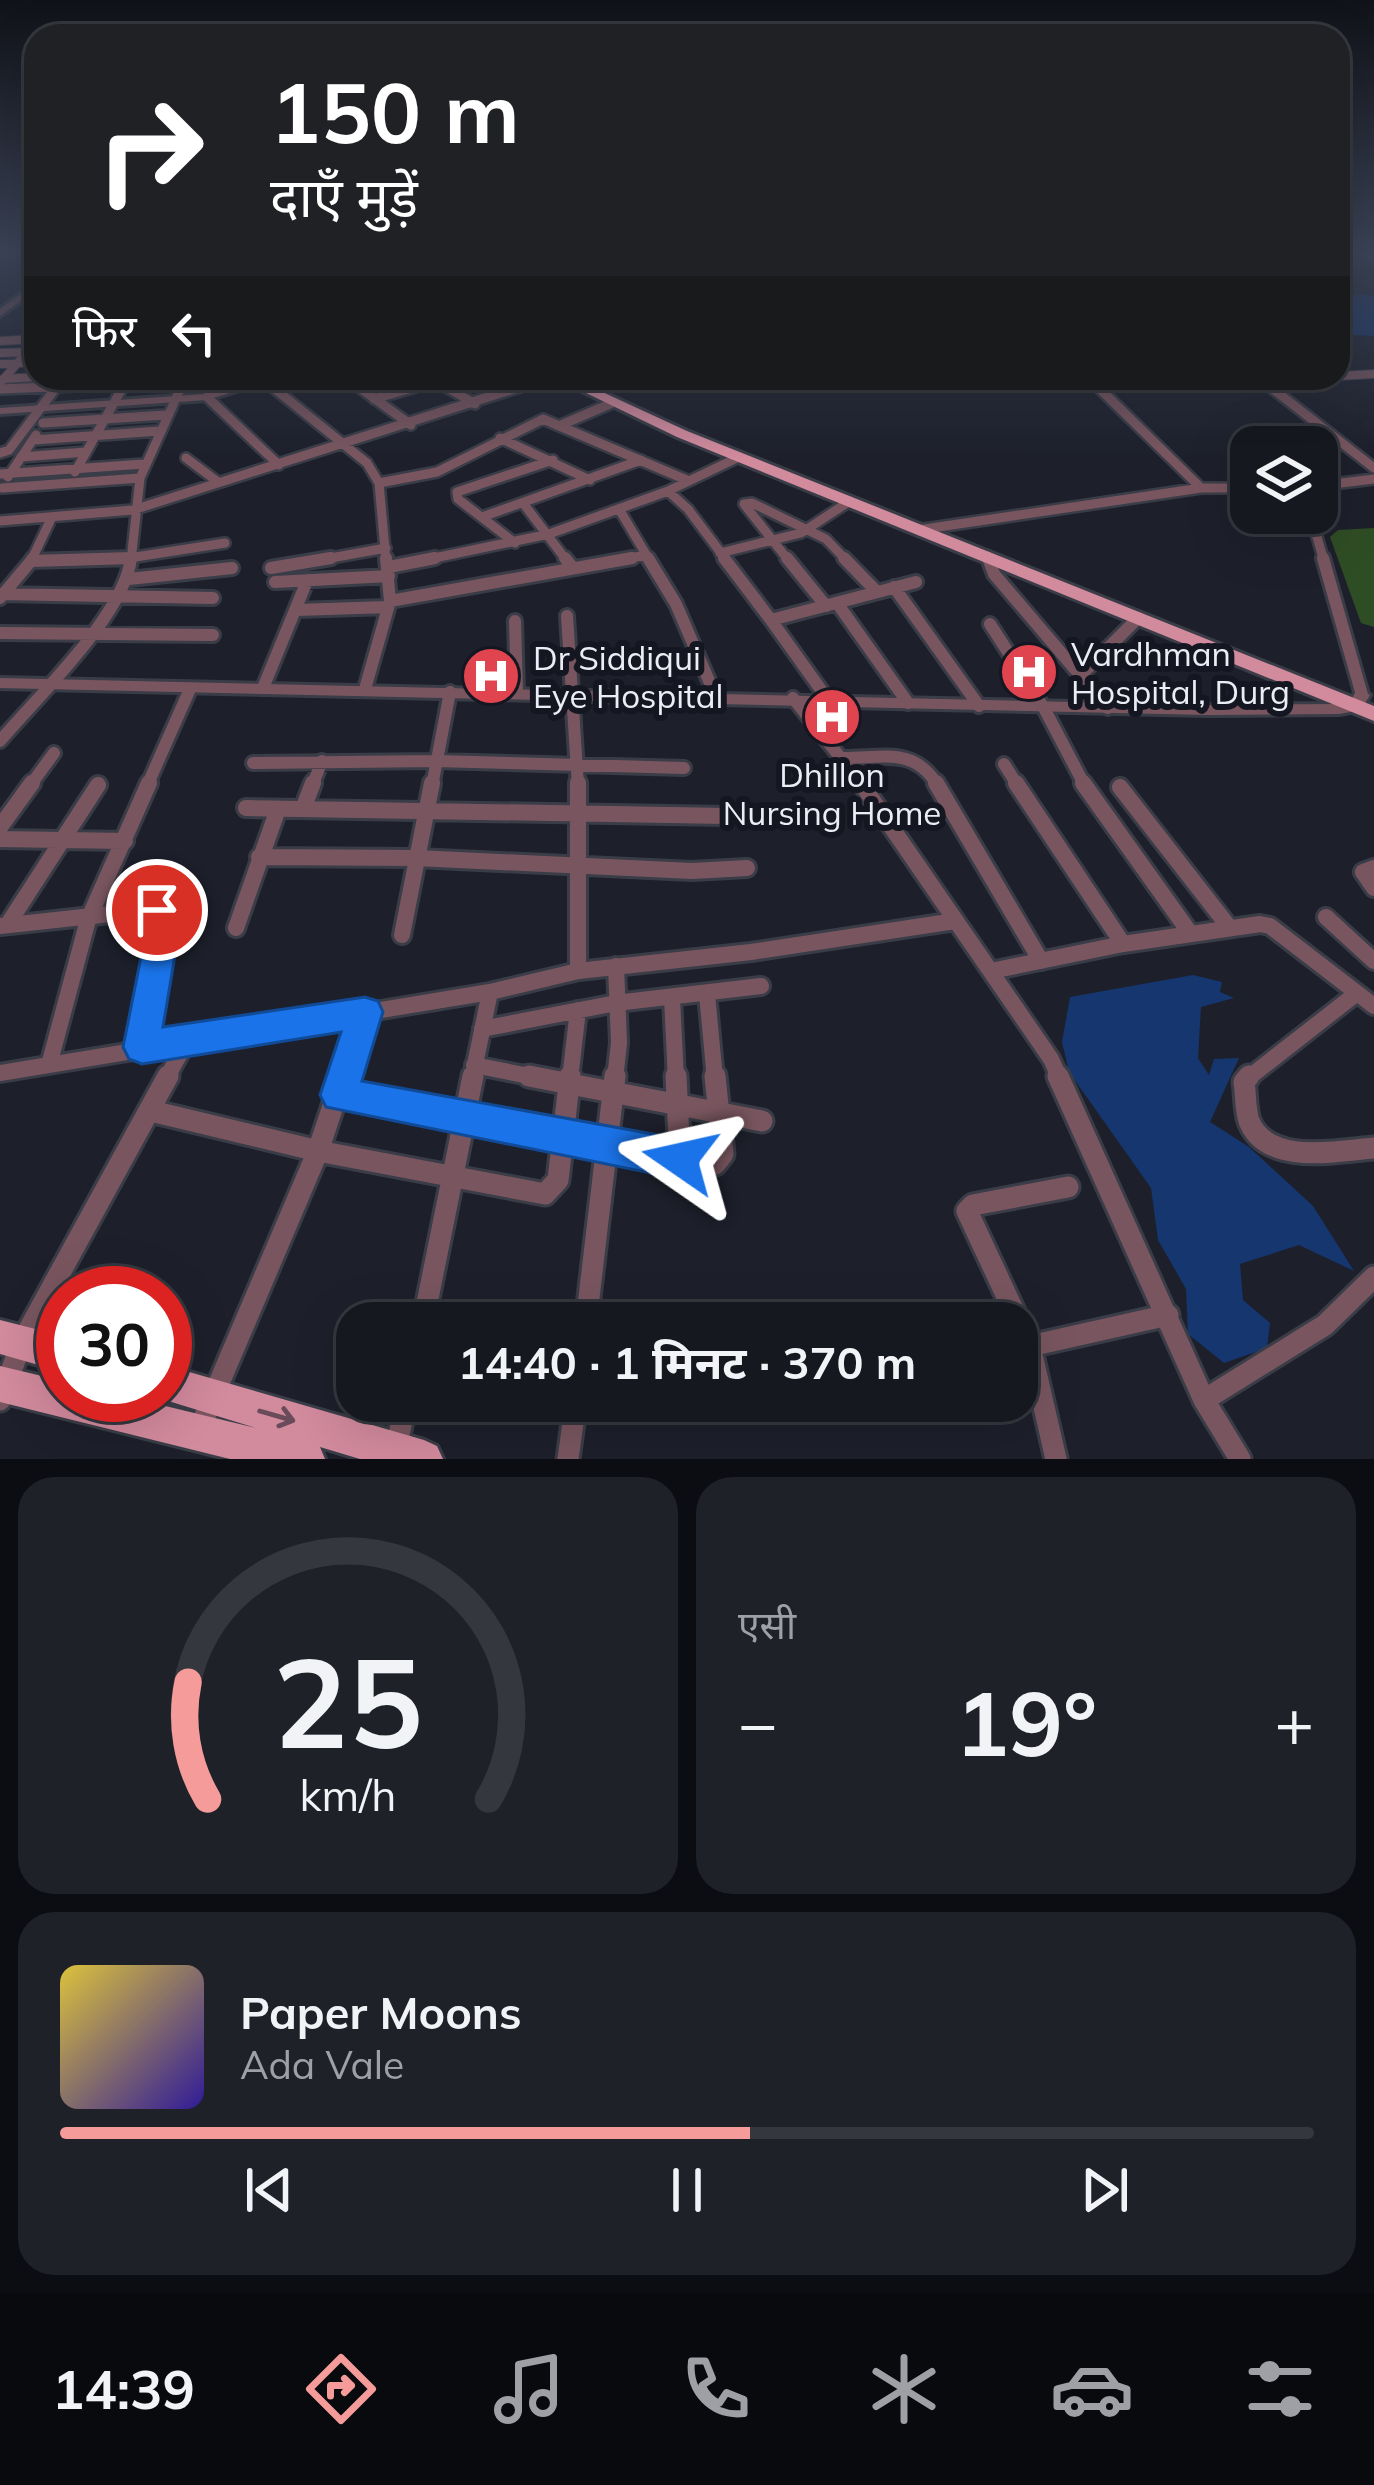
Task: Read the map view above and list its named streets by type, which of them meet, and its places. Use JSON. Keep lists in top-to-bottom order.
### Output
{
  "places": {
    "hospital": ["Vardhman Hospital, Durg", "Dr Siddiqui Eye Hospital", "Dhillon Nursing Home"]
  },
  "page": {
    "turn": ["150 m", "दाएँ मुड़ें"],
    "then": "फिर",
    "limit": "30",
    "trip": "14:40 · 1 मिनट · 370 m",
    "tile": "एसी",
    "heat": ["−", "19°", "+"],
    "song": ["Paper Moons", "Ada Vale"],
    "tabs": "14:39",
    "gauge": ["25", "km/h"]
  }
}
